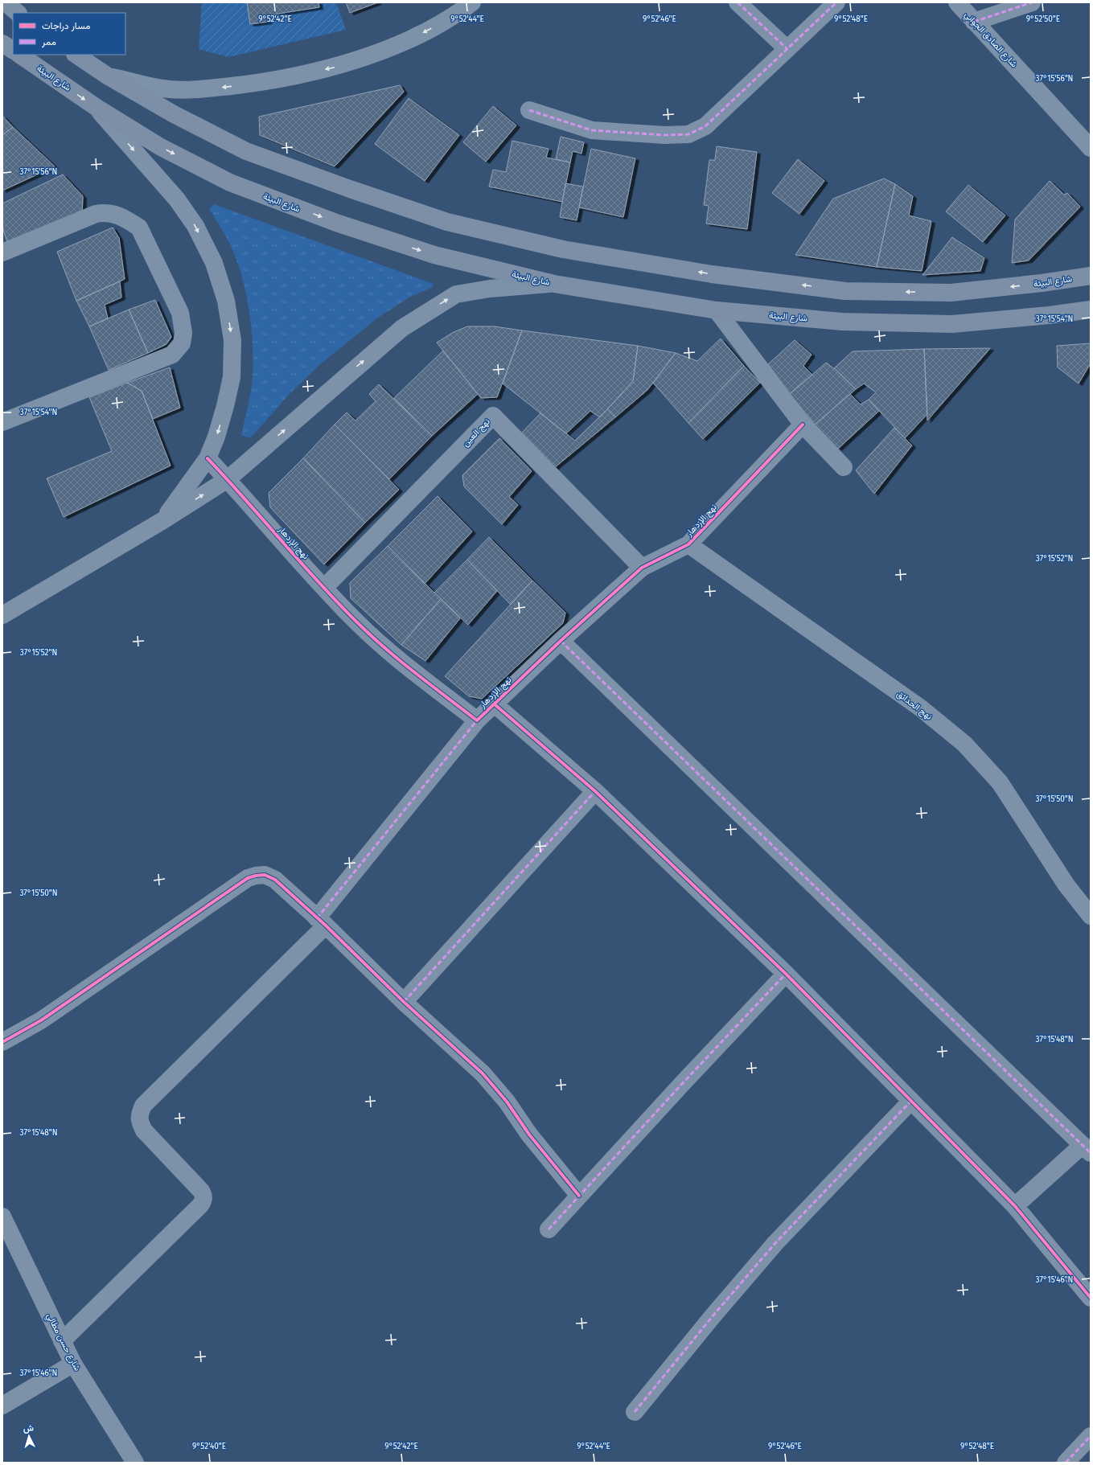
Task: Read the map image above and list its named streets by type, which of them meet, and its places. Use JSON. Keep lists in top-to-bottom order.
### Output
{
  "streets": {
    "main road": ["شارع البيئة"],
    "street": [
      "شارع الصادق الجواني",
      "نهج العين",
      "نهج الإزدهار",
      "نهج الحدائق",
      "شارع حسن مطالي"
    ]
  },
  "crossings": [
    ["نهج العين", "نهج الإزدهار"],
    ["نهج الإزدهار", "نهج الحدائق"]
  ],
  "legend": ["مسار دراجات", "ممر"],
  "north": "top",
  "coordinates": [
    "9°52'42\"E",
    "9°52'44\"E",
    "9°52'46\"E",
    "9°52'48\"E",
    "9°52'50\"E",
    "37°15'56\"N",
    "37°15'54\"N",
    "37°15'52\"N",
    "37°15'50\"N",
    "37°15'48\"N",
    "37°15'46\"N",
    "9°52'40\"E"
  ]
}
